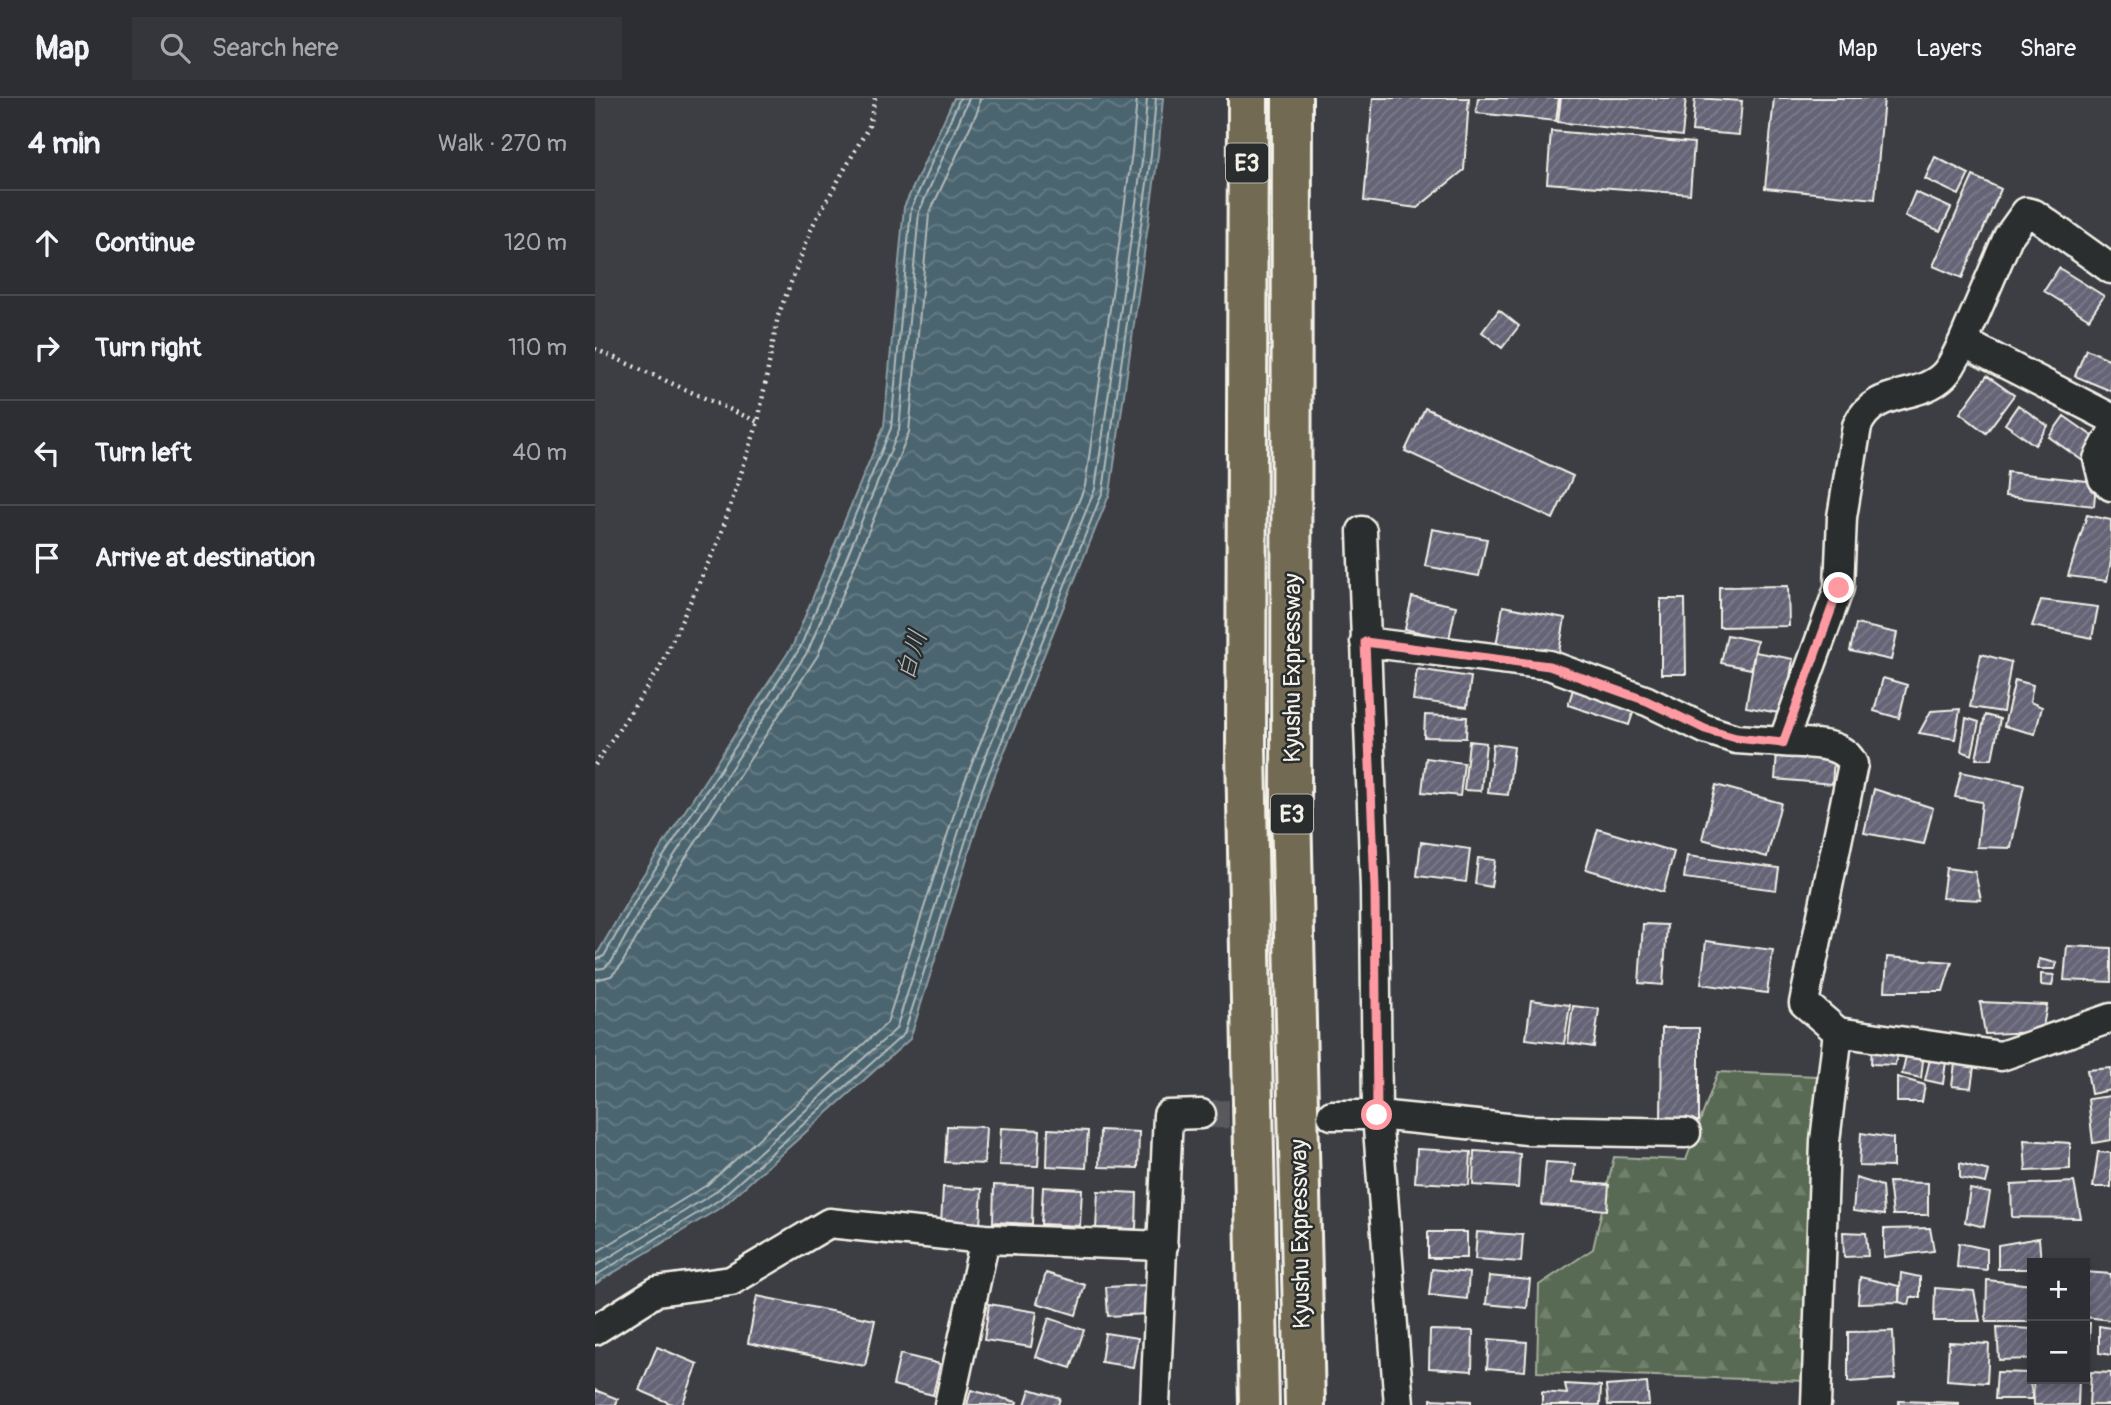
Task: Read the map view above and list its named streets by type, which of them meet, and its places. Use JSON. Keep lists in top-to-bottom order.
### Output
{
  "streets": {
    "highway": ["E3", "Kyushu Expressway"]
  },
  "water": ["白川"],
  "page": {
    "header": "Map",
    "search": "Search here",
    "nav": ["Map", "Layers", "Share"],
    "heading": ["4 min", "Walk · 270 m"],
    "list": [
      ["Continue", "120 m"],
      ["Turn right", "110 m"],
      ["Turn left", "40 m"],
      "Arrive at destination"
    ],
    "map_buttons": ["+", "−"]
  }
}
